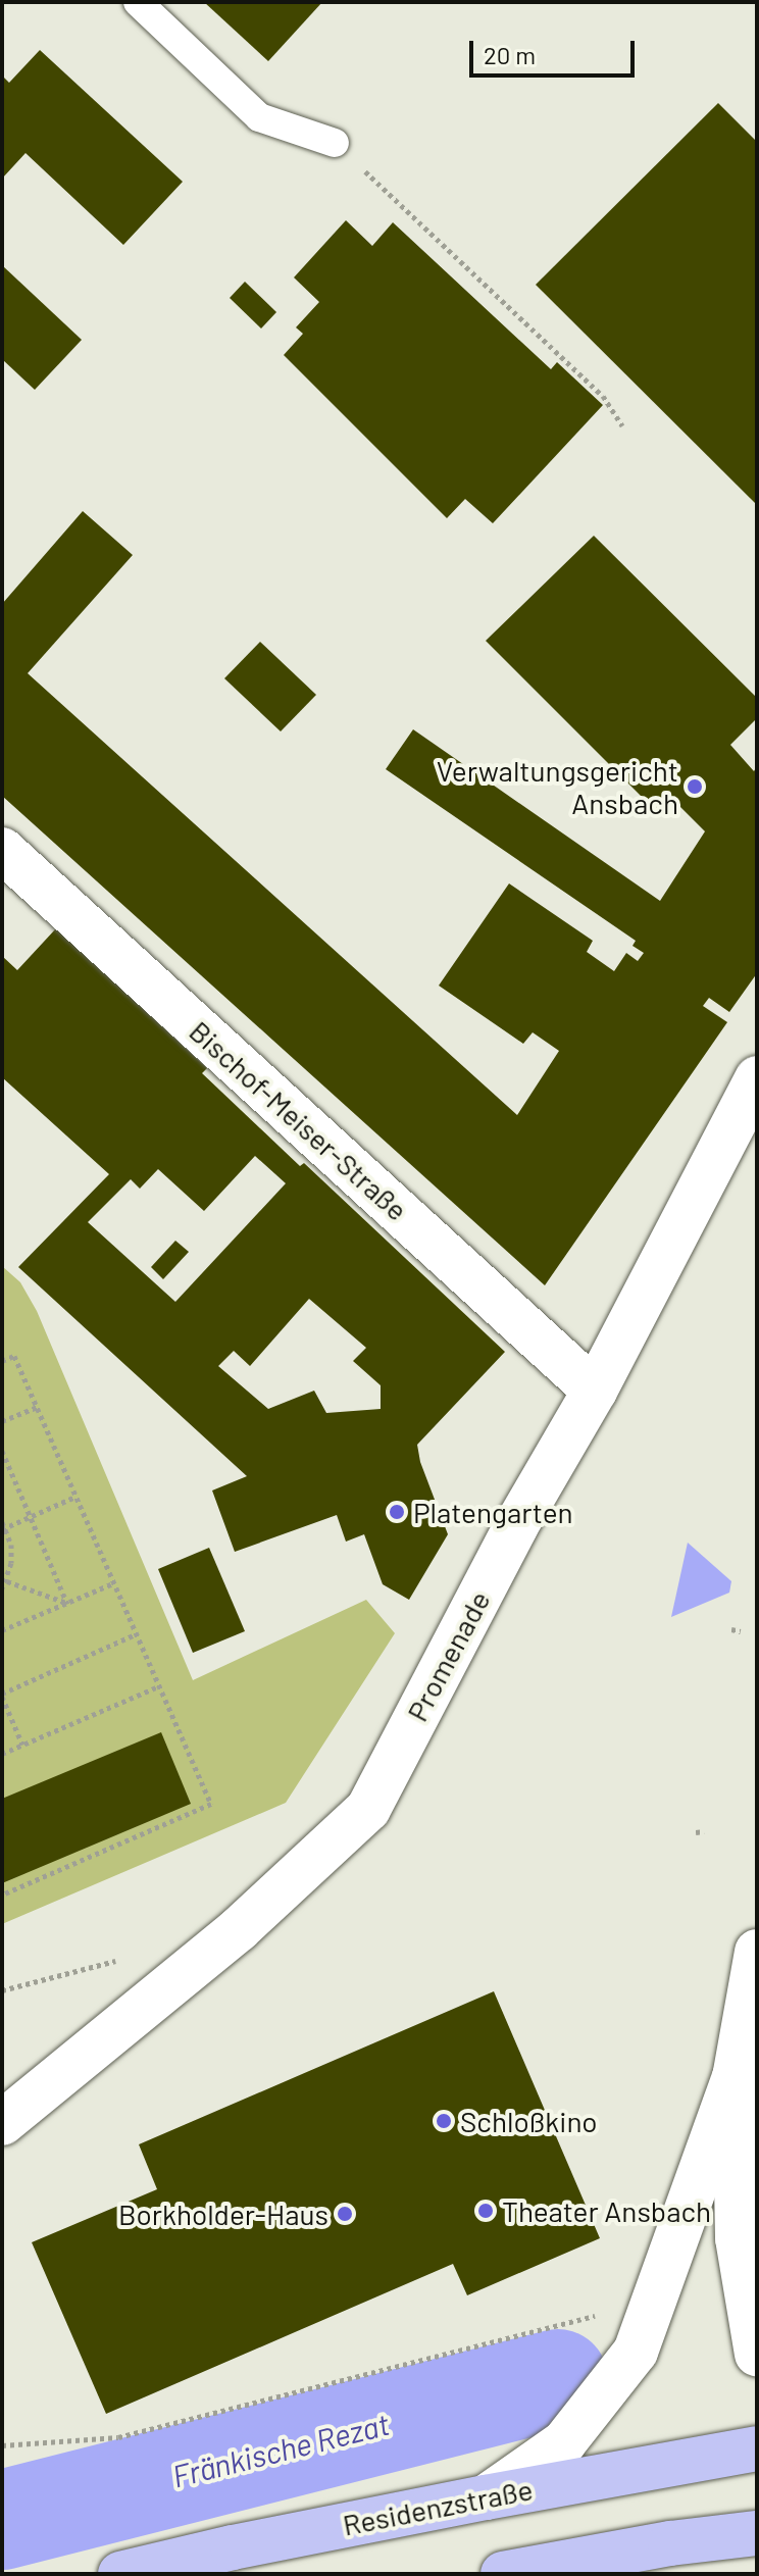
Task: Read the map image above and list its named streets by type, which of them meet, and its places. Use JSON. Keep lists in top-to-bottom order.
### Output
{
  "streets": {
    "main road": ["Residenzstraße"],
    "street": ["Bischof-Meiser-Straße", "Promenade"]
  },
  "crossings": [
    ["Bischof-Meiser-Straße", "Promenade"]
  ],
  "water": ["Fränkische Rezat"],
  "places": [
    "Verwaltungsgericht Ansbach",
    "Platengarten",
    "Schloßkino",
    "Theater Ansbach",
    "Borkholder-Haus"
  ],
  "scale_bar": "20 m"
}
